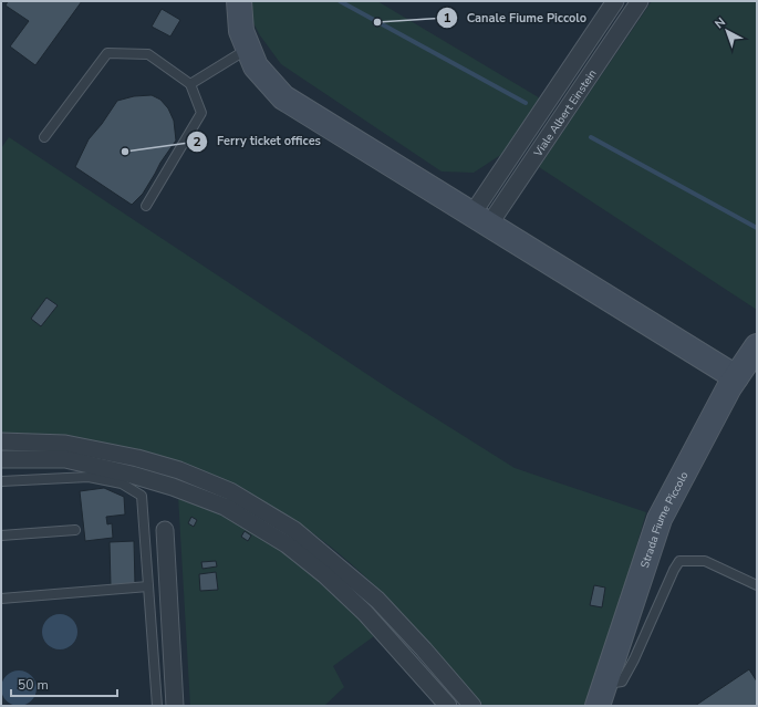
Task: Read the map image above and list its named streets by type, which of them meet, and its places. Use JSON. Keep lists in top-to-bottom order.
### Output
{
  "streets": {
    "main road": ["Strada Fiume Piccolo"],
    "street": ["Viale Albert Einstein"]
  },
  "places": ["Canale Fiume Piccolo", "Ferry ticket offices"],
  "scale_bar": "50 m",
  "north": "top left"
}
